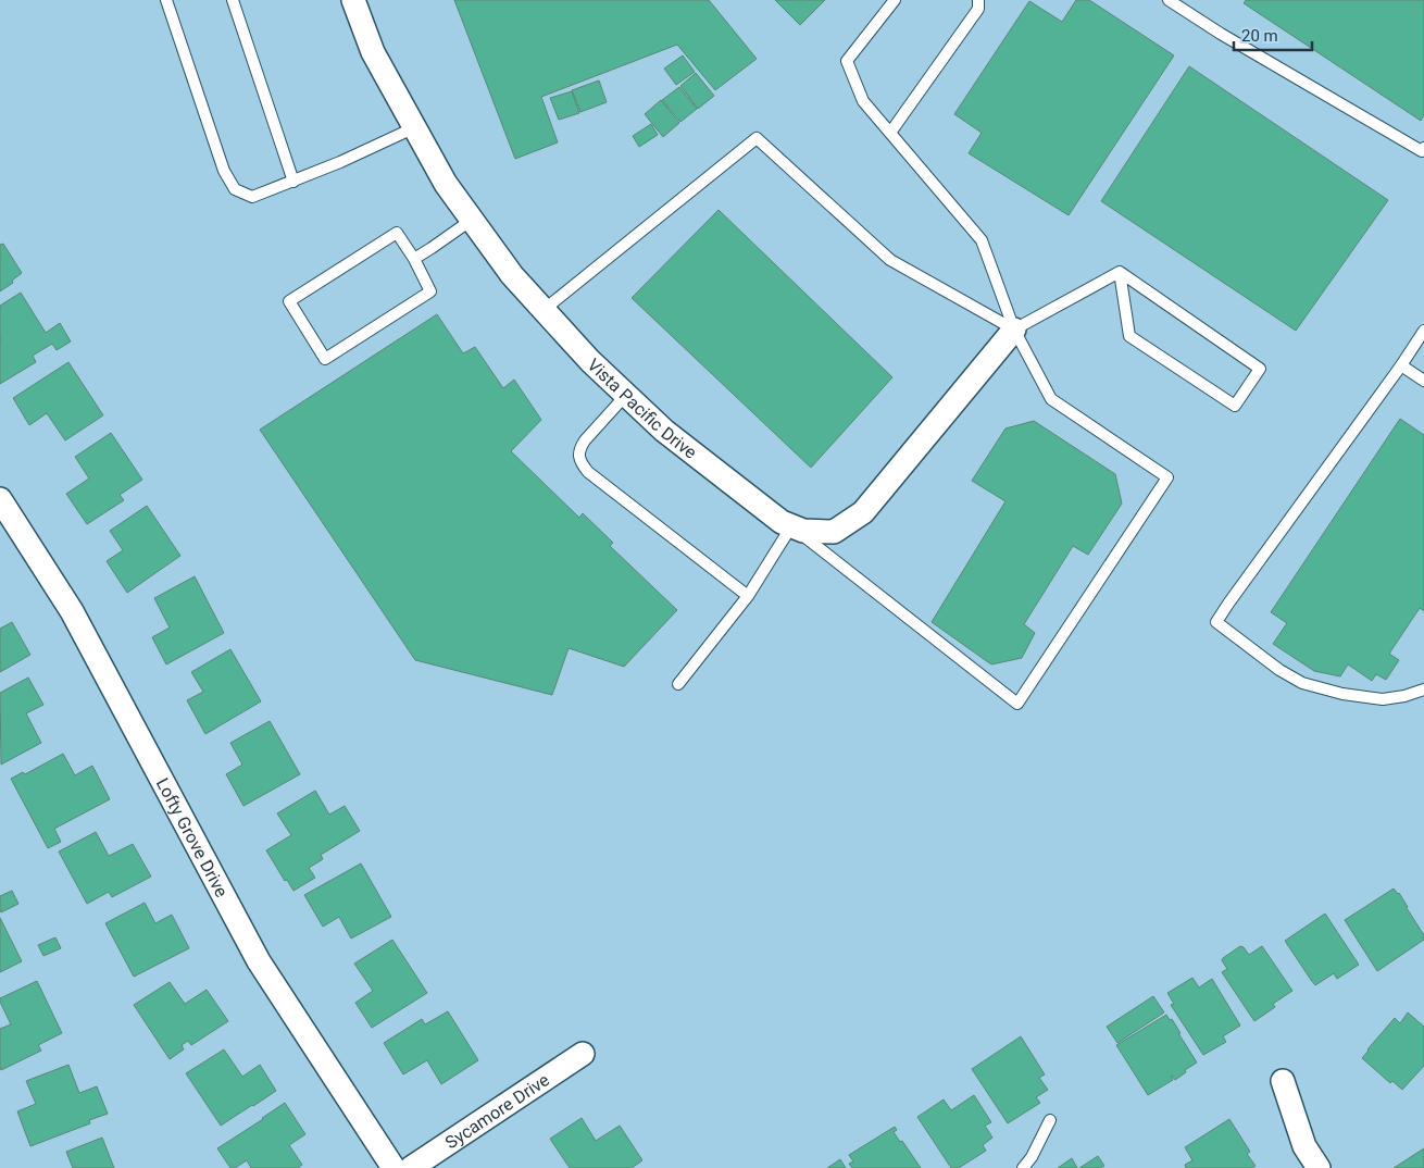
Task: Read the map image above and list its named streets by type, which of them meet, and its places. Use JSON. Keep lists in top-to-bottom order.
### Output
{
  "streets": {
    "street": ["Vista Pacific Drive", "Lofty Grove Drive", "Sycamore Drive"]
  },
  "scale_bar": "20 m"
}
